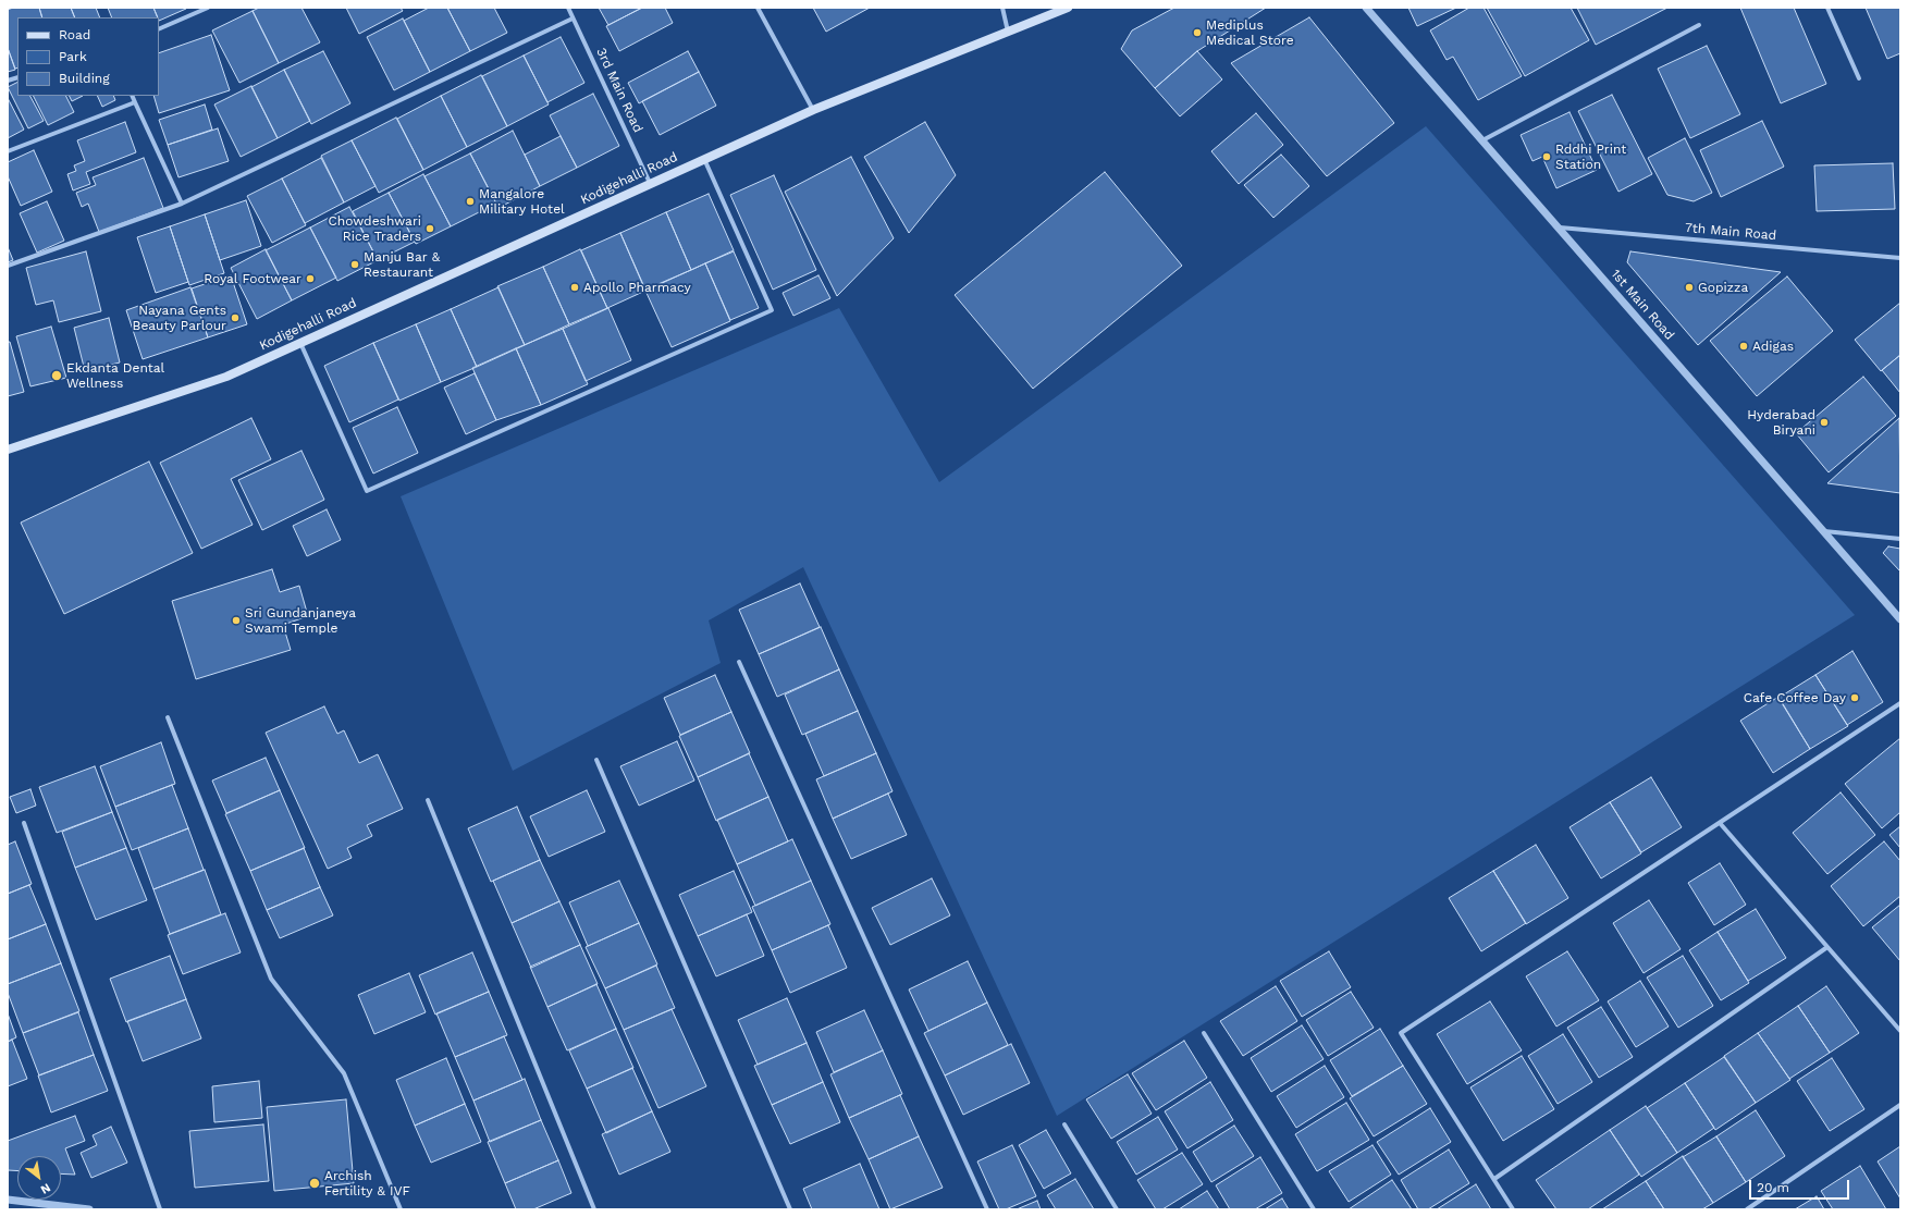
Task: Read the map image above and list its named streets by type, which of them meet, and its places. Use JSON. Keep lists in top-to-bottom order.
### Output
{
  "streets": {
    "main road": ["Kodigehalli Road"],
    "street": ["3rd Main Road", "7th Main Road", "1st Main Road"]
  },
  "crossings": [
    ["3rd Main Road", "Kodigehalli Road"],
    ["7th Main Road", "1st Main Road"]
  ],
  "places": [
    "Mediplus Medical Store",
    "Rddhi Print Station",
    "Mangalore Military Hotel",
    "Chowdeshwari Rice Traders",
    "Manju Bar & Restaurant",
    "Royal Footwear",
    "Apollo Pharmacy",
    "Gopizza",
    "Nayana Gents Beauty Parlour",
    "Adigas",
    "Ekdanta Dental Wellness",
    "Hyderabad Biryani",
    "Sri Gundanjaneya Swami Temple",
    "Cafe Coffee Day",
    "Archish Fertility & IVF"
  ],
  "legend": ["Road", "Park", "Building"],
  "scale_bar": "20 m",
  "north": "bottom right"
}
